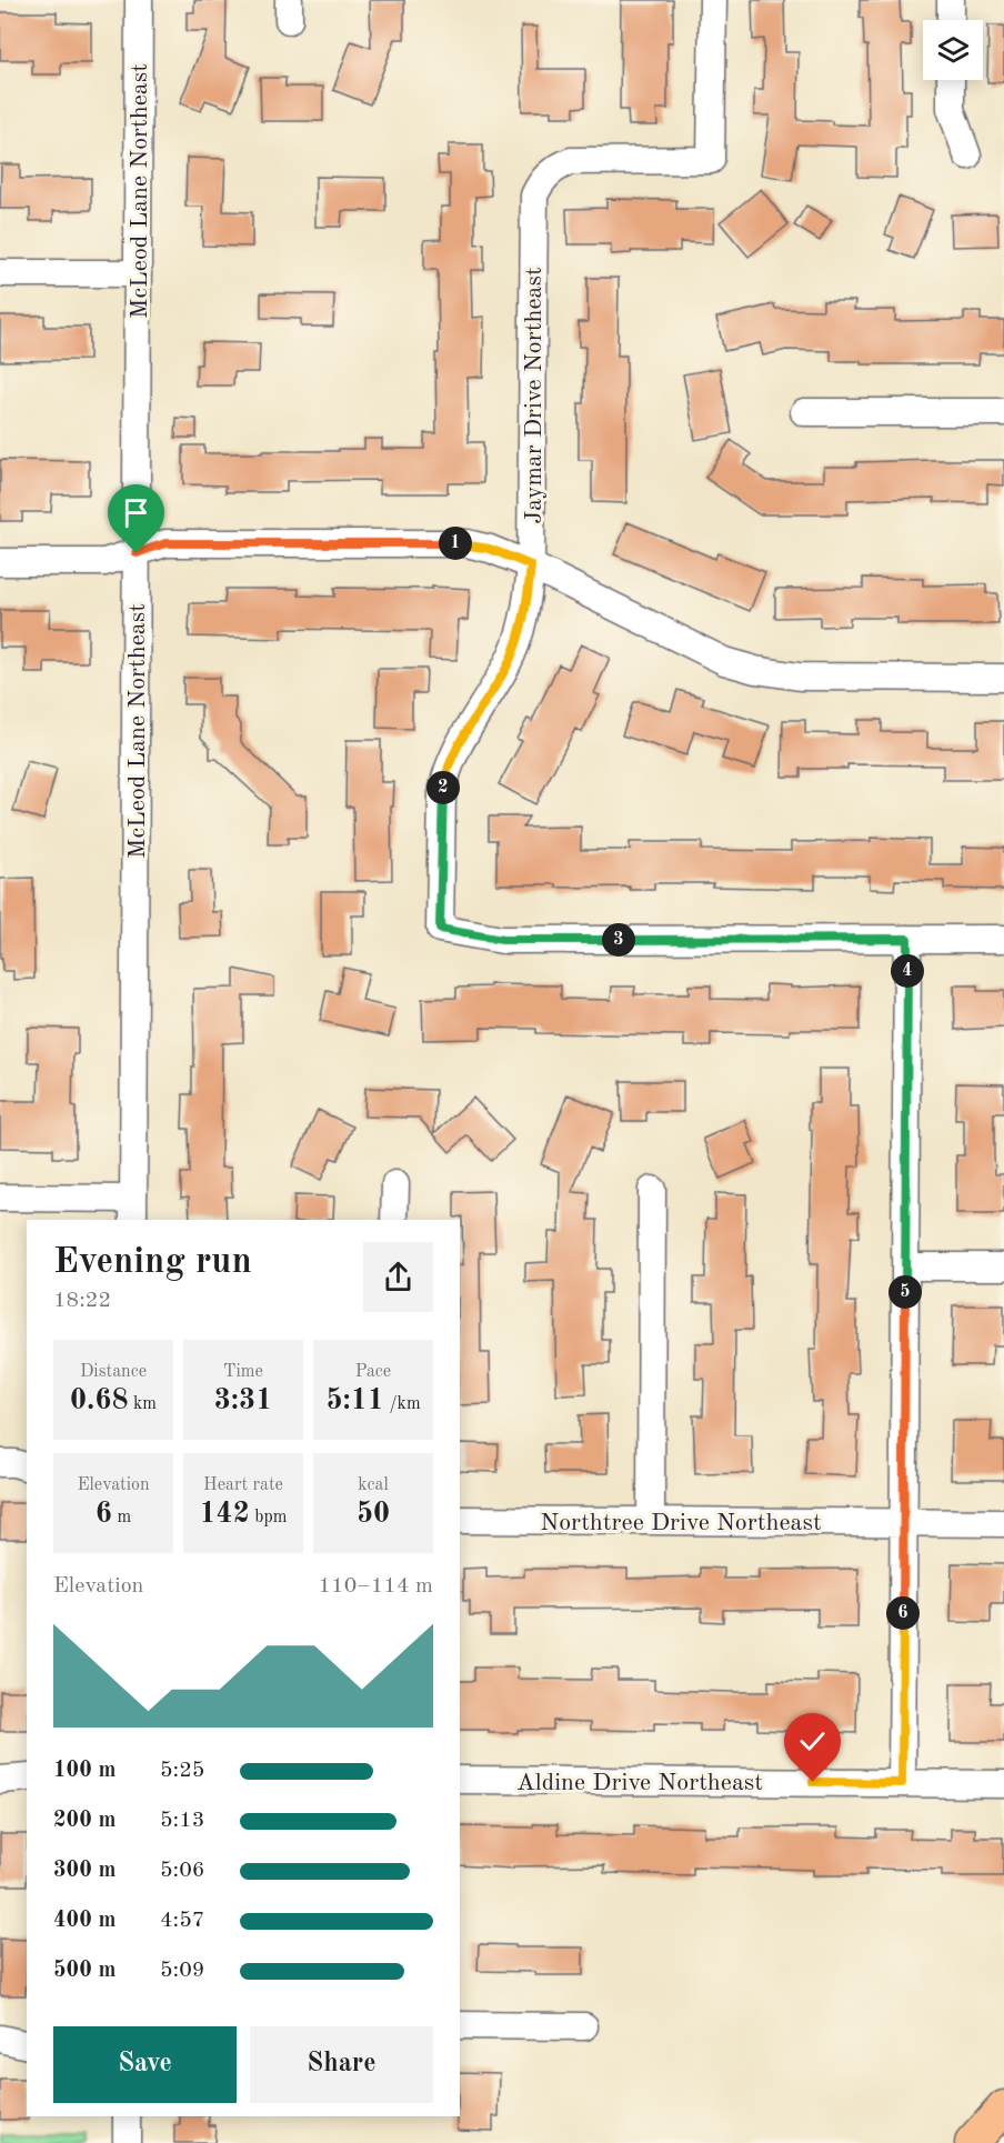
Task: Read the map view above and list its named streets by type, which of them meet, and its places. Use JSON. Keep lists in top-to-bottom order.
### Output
{
  "streets": {
    "street": [
      "McLeod Lane Northeast",
      "Jaymar Drive Northeast",
      "Northtree Drive Northeast",
      "Aldine Drive Northeast"
    ]
  },
  "page": {
    "pins": [
      "1",
      "2",
      "3",
      "4",
      "5",
      "6"
    ],
    "heading": ["Evening run", "18:22"],
    "stats": [
      ["Distance", "0.68 km"],
      ["Time", "3:31"],
      ["Pace", "5:11 /km"],
      ["Elevation", "6 m"],
      ["Heart rate", "142 bpm"],
      ["kcal", "50"]
    ],
    "chart": ["Elevation", "110–114 m"],
    "list": [
      {
        "name": "100 m",
        "note": "5:25"
      },
      {
        "name": "200 m",
        "note": "5:13"
      },
      {
        "name": "300 m",
        "note": "5:06"
      },
      {
        "name": "400 m",
        "note": "4:57"
      },
      {
        "name": "500 m",
        "note": "5:09"
      }
    ],
    "buttons": ["Save", "Share"]
  }
}
